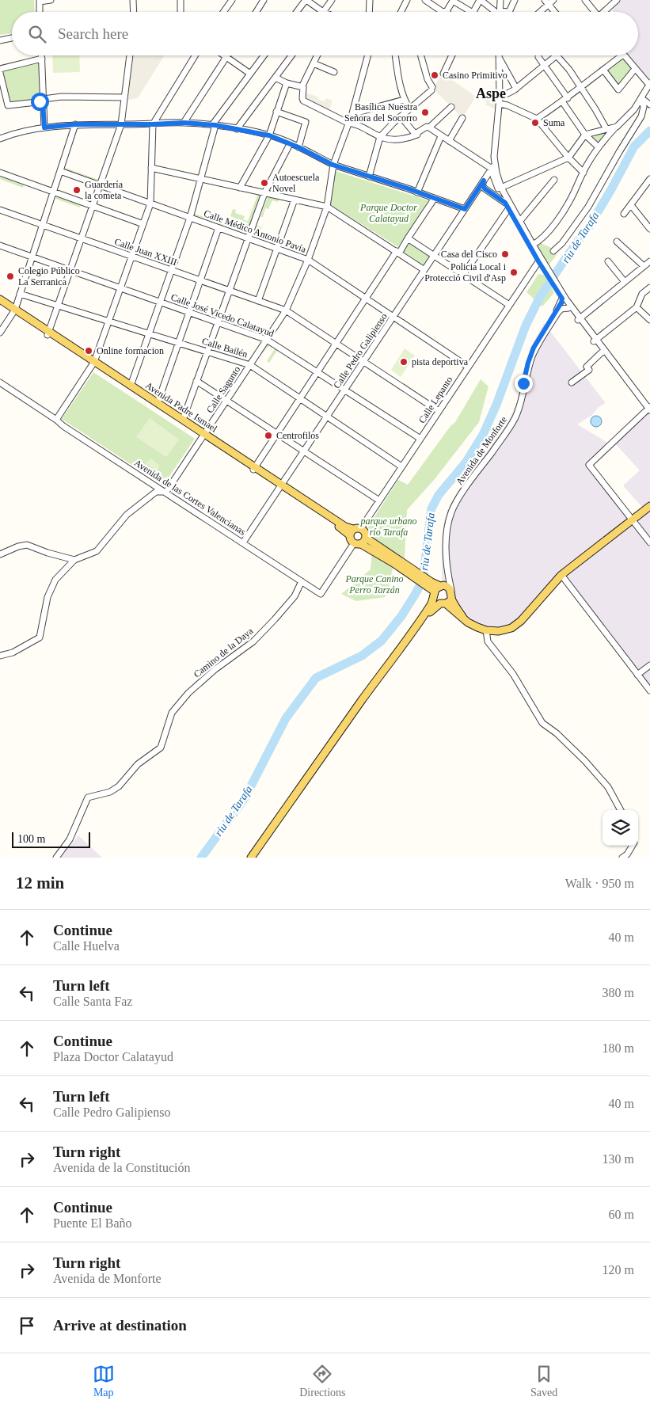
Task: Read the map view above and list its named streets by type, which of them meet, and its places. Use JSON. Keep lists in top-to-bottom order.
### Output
{
  "streets": {
    "main road": ["Avenida Padre Ismael"],
    "street": [
      "Calle Médico Antonio Pavía",
      "Calle Juan XXIII",
      "Calle José Vicedo Calatayud",
      "Calle Bailén",
      "Calle Pedro Galipienso",
      "Calle Sagunto",
      "Calle Lepanto",
      "Avenida de Monforte",
      "Avenida de las Cortes Valencianas",
      "Camino de la Daya"
    ]
  },
  "crossings": [
    ["Calle Médico Antonio Pavía", "Calle Pedro Galipienso"],
    ["Calle Médico Antonio Pavía", "Calle Sagunto"],
    ["Calle Médico Antonio Pavía", "Calle Lepanto"],
    ["Calle Juan XXIII", "Calle Pedro Galipienso"],
    ["Calle Juan XXIII", "Calle Sagunto"],
    ["Calle Juan XXIII", "Calle Lepanto"],
    ["Calle José Vicedo Calatayud", "Calle Pedro Galipienso"],
    ["Calle José Vicedo Calatayud", "Calle Sagunto"],
    ["Calle José Vicedo Calatayud", "Calle Lepanto"],
    ["Calle Bailén", "Calle Pedro Galipienso"],
    ["Calle Bailén", "Calle Sagunto"],
    ["Calle Bailén", "Calle Lepanto"],
    ["Calle Pedro Galipienso", "Avenida Padre Ismael"],
    ["Calle Pedro Galipienso", "Avenida de las Cortes Valencianas"],
    ["Calle Sagunto", "Avenida Padre Ismael"],
    ["Calle Sagunto", "Avenida de las Cortes Valencianas"],
    ["Calle Lepanto", "Avenida Padre Ismael"],
    ["Avenida de las Cortes Valencianas", "Camino de la Daya"]
  ],
  "districts": ["Aspe"],
  "water": ["riu de Tarafa"],
  "parks": ["Parque Doctor Calatayud", "parque urbano río Tarafa", "Parque Canino Perro Tarzán"],
  "places": [
    "Casino Primitivo",
    "Basílica Nuestra Señora del Socorro",
    "Suma",
    "Autoescuela Novel",
    "Guardería la cometa",
    "Casa del Cisco",
    "Policia Local i Protecció Civil d'Asp",
    "Colegio Público La Serranica",
    "Online formacion",
    "pista deportiva",
    "Centrofilos"
  ],
  "scale_bar": "100 m",
  "page": {
    "search": "Search here",
    "scale": "100 m",
    "heading": ["12 min", "Walk · 950 m"],
    "list": [
      ["Continue", "Calle Huelva", "40 m"],
      ["Turn left", "Calle Santa Faz", "380 m"],
      ["Continue", "Plaza Doctor Calatayud", "180 m"],
      ["Turn left", "Calle Pedro Galipienso", "40 m"],
      ["Turn right", "Avenida de la Constitución", "130 m"],
      ["Continue", "Puente El Baño", "60 m"],
      ["Turn right", "Avenida de Monforte", "120 m"],
      "Arrive at destination"
    ],
    "nav": ["Map", "Directions", "Saved"]
  }
}
